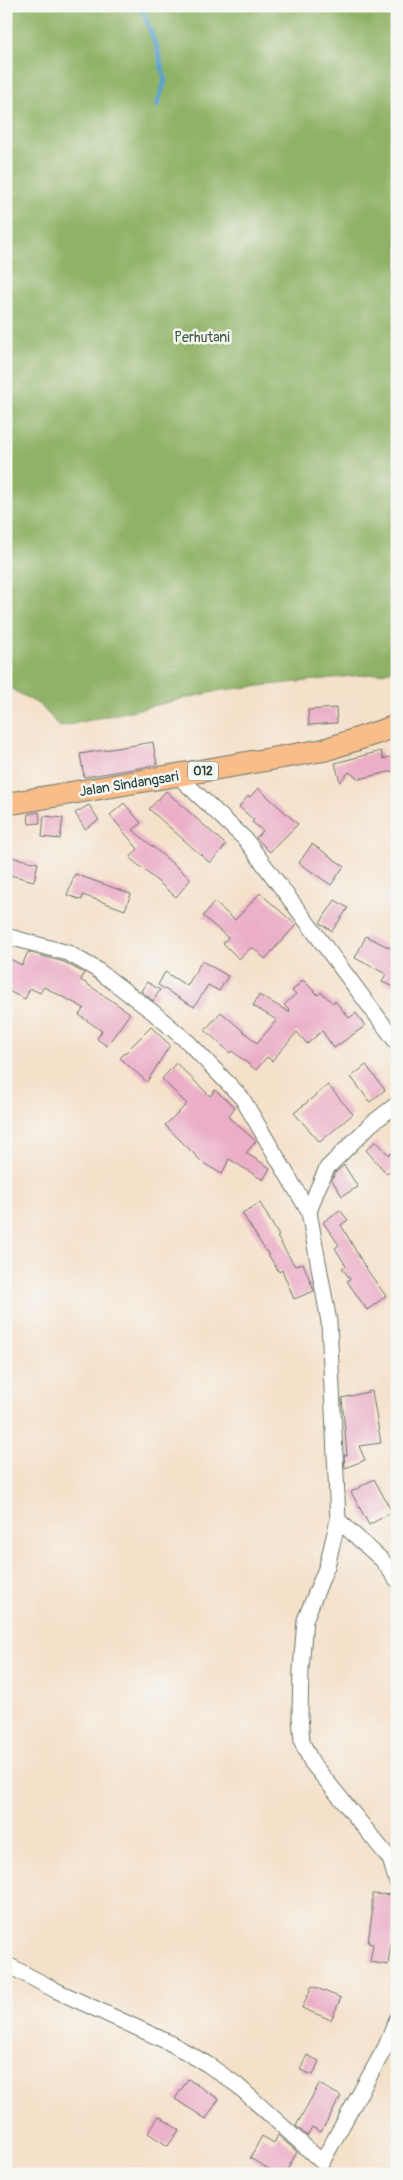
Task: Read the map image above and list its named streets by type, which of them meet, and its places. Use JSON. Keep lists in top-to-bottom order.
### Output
{
  "streets": {
    "main road": ["012", "Jalan Sindangsari"]
  },
  "parks": ["Perhutani"]
}
